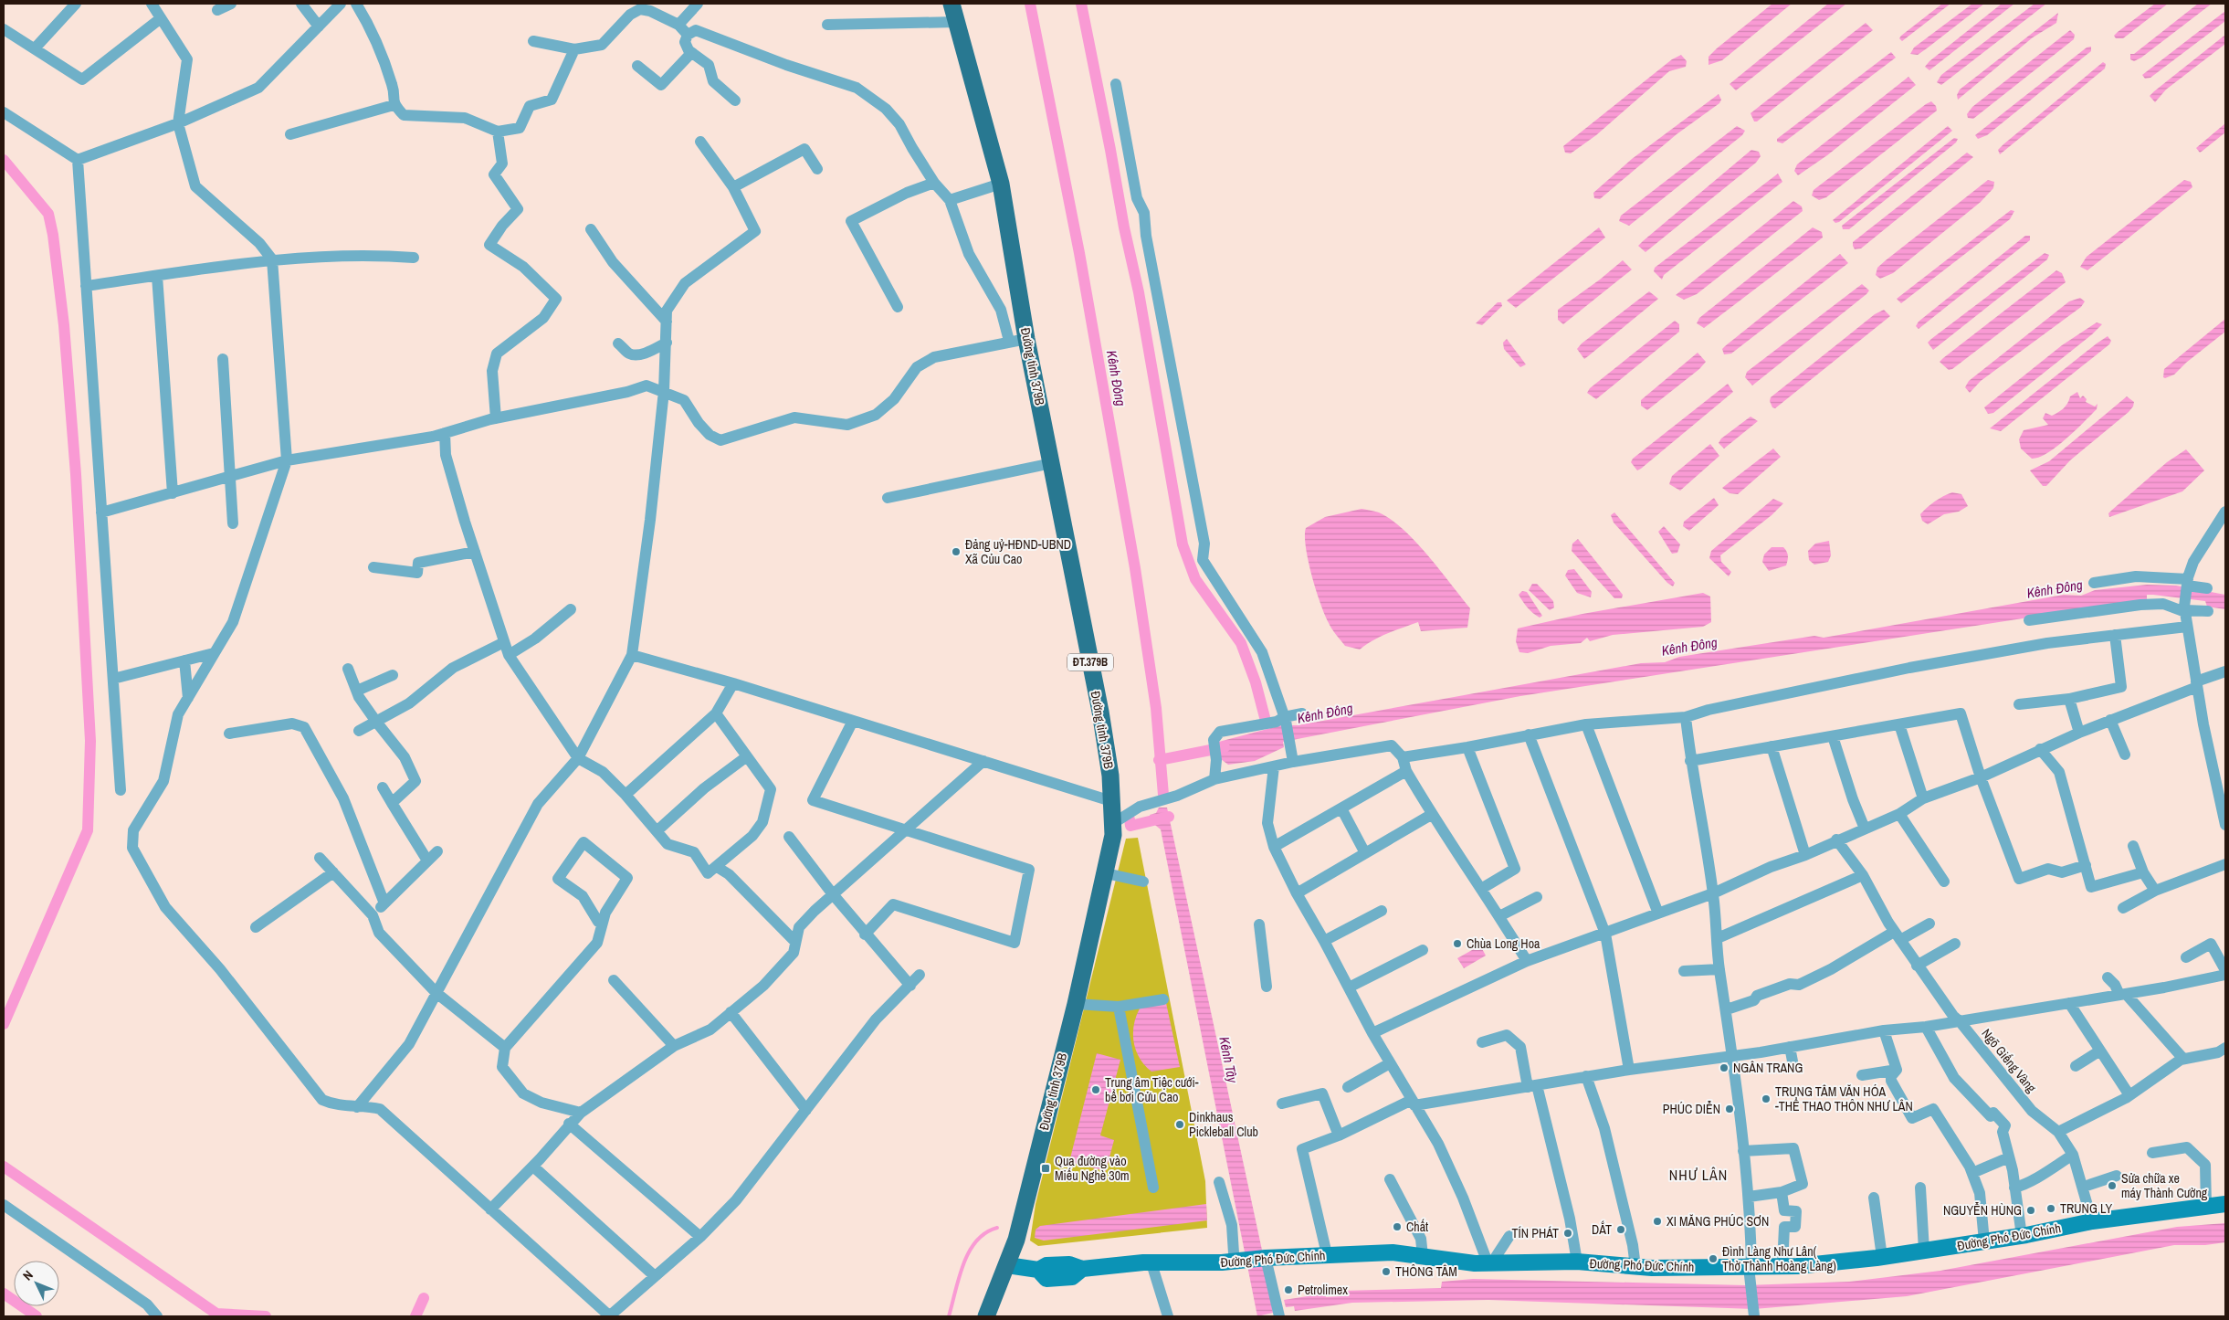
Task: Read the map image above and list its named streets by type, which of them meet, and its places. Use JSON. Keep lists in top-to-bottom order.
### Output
{
  "streets": {
    "main road": ["Đường tỉnh 379B", "ĐT.379B", "Đường Phó Đức Chính"],
    "street": ["Ngõ Giếng Vàng"]
  },
  "crossings": [
    ["Đường tỉnh 379B", "Đường Phó Đức Chính"],
    ["Ngõ Giếng Vàng", "Đường Phó Đức Chính"]
  ],
  "districts": ["NHƯ LÂN"],
  "water": ["Kênh Đông", "Kênh Tây"],
  "places": {
    "other": [
      "Đảng uỷ-HĐND-UBND Xã Củu Cao",
      "Chùa Long Hoa",
      "NGÂN TRANG",
      "Trung âm Tiệc cưới- bể bơi Cửu Cao",
      "TRUNG TÂM VĂN HÓA -THỂ THAO THÔN NHƯ LÂN",
      "PHÚC DIỄN",
      "Dinkhaus Pickleball Club",
      "Sửa chữa xe máy Thành Cường",
      "TRUNG LY",
      "NGUYỄN HÙNG",
      "XI MĂNG PHÚC SƠN",
      "Chất",
      "DẮT",
      "TÍN PHÁT",
      "Đình Làng Như Lân( Thờ Thành Hoàng Làng)",
      "THÔNG TÂM",
      "Petrolimex"
    ],
    "transit": ["Qua đường vào Miếu Nghè 30m"]
  },
  "north": "top left"
}
